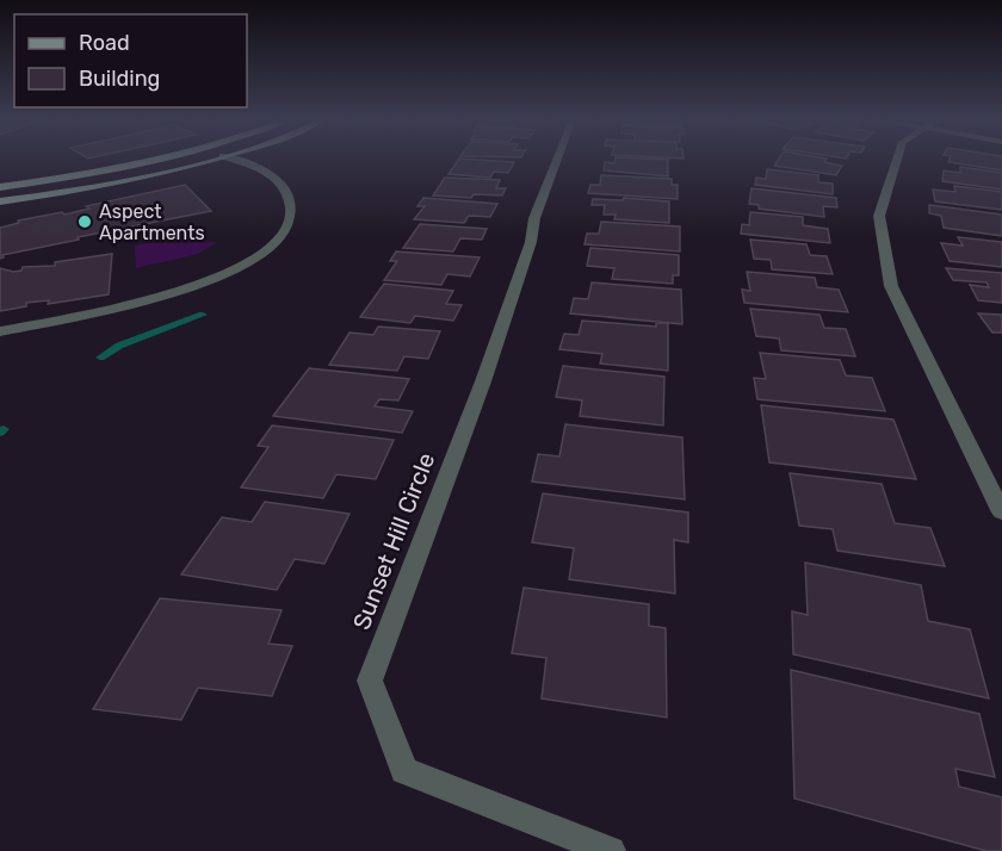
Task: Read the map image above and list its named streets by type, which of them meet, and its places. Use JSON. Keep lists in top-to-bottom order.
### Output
{
  "streets": {
    "street": ["Sunset Hill Circle"]
  },
  "places": ["Aspect Apartments"],
  "legend": ["Road", "Building"]
}
